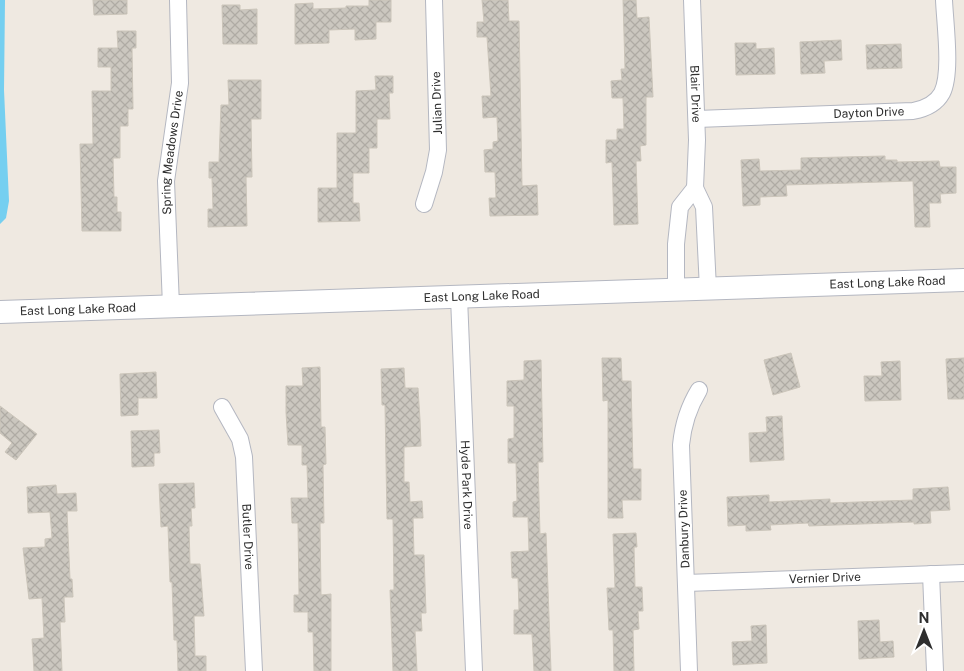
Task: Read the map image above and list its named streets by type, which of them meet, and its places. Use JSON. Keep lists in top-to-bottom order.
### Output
{
  "streets": {
    "main road": ["East Long Lake Road"],
    "street": [
      "Blair Drive",
      "Julian Drive",
      "Dayton Drive",
      "Spring Meadows Drive",
      "Hyde Park Drive",
      "Danbury Drive",
      "Butler Drive",
      "Vernier Drive"
    ]
  },
  "crossings": [
    ["Blair Drive", "Dayton Drive"],
    ["Blair Drive", "East Long Lake Road"],
    ["Spring Meadows Drive", "East Long Lake Road"],
    ["East Long Lake Road", "Hyde Park Drive"],
    ["Danbury Drive", "Vernier Drive"]
  ],
  "north": "top"
}
